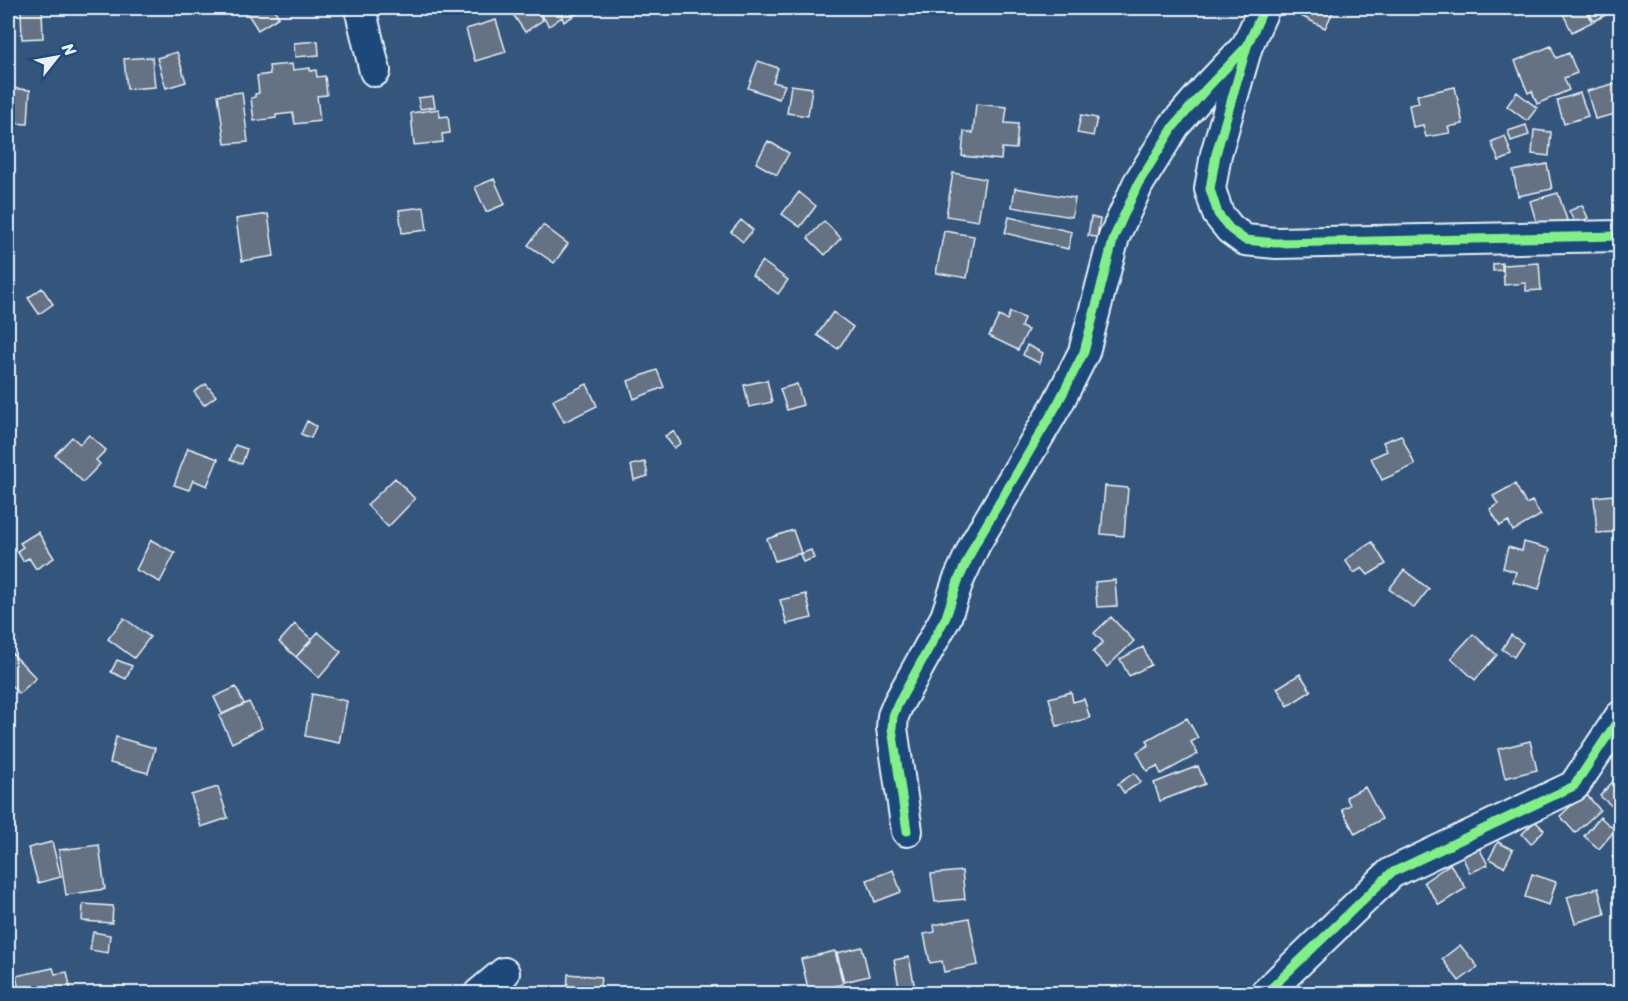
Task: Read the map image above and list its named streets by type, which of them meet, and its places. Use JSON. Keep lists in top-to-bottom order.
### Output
{
  "north": "top right"
}
